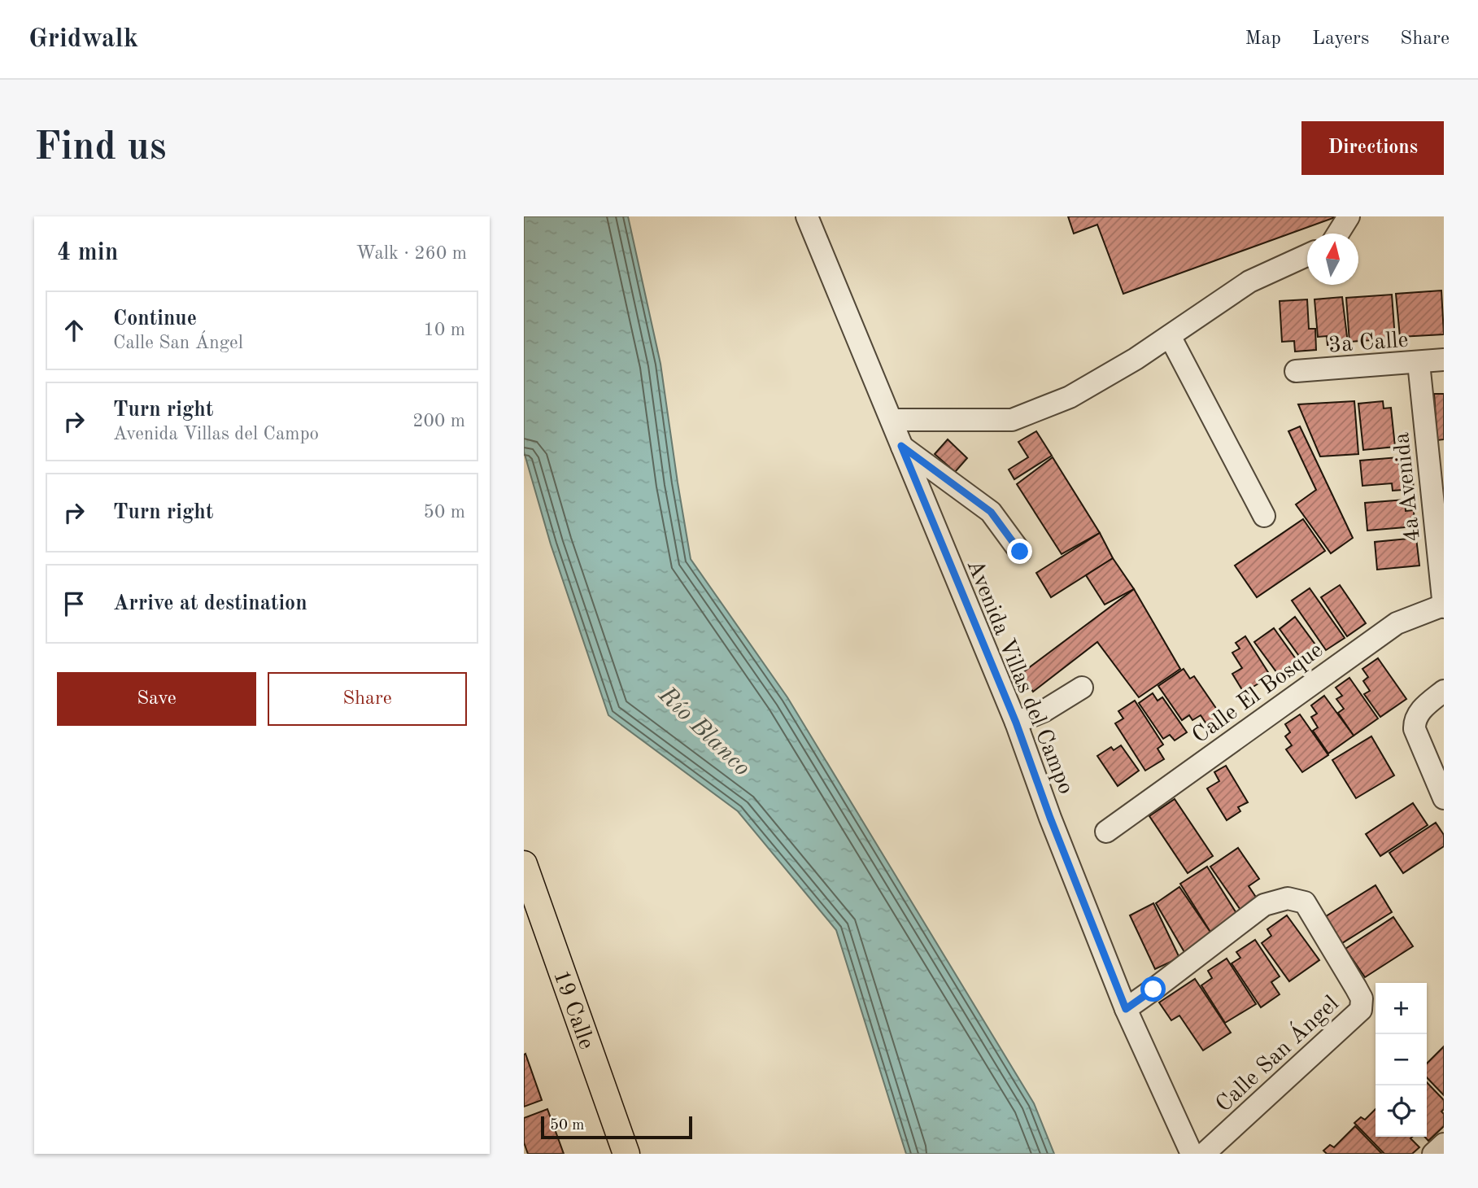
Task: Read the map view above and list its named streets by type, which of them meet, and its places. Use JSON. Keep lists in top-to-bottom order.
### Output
{
  "streets": {
    "main road": ["19 Calle"],
    "street": [
      "3a Calle",
      "4a Avenida",
      "Avenida Villas del Campo",
      "Calle El Bosque",
      "Calle San Ángel"
    ]
  },
  "crossings": [
    ["3a Calle", "4a Avenida"],
    ["4a Avenida", "Calle El Bosque"],
    ["Avenida Villas del Campo", "Calle San Ángel"]
  ],
  "water": ["Río Blanco"],
  "scale_bar": "50 m",
  "north": "top",
  "page": {
    "header": "Gridwalk",
    "nav": ["Map", "Layers", "Share"],
    "buttons": [
      "Directions",
      ["Save", "Share"]
    ],
    "title": "Find us",
    "heading": ["4 min", "Walk · 260 m"],
    "list": [
      ["Continue", "Calle San Ángel", "10 m"],
      ["Turn right", "Avenida Villas del Campo", "200 m"],
      ["Turn right", "50 m"],
      "Arrive at destination"
    ],
    "map_buttons": ["+", "−"],
    "scale": "50 m"
  }
}
